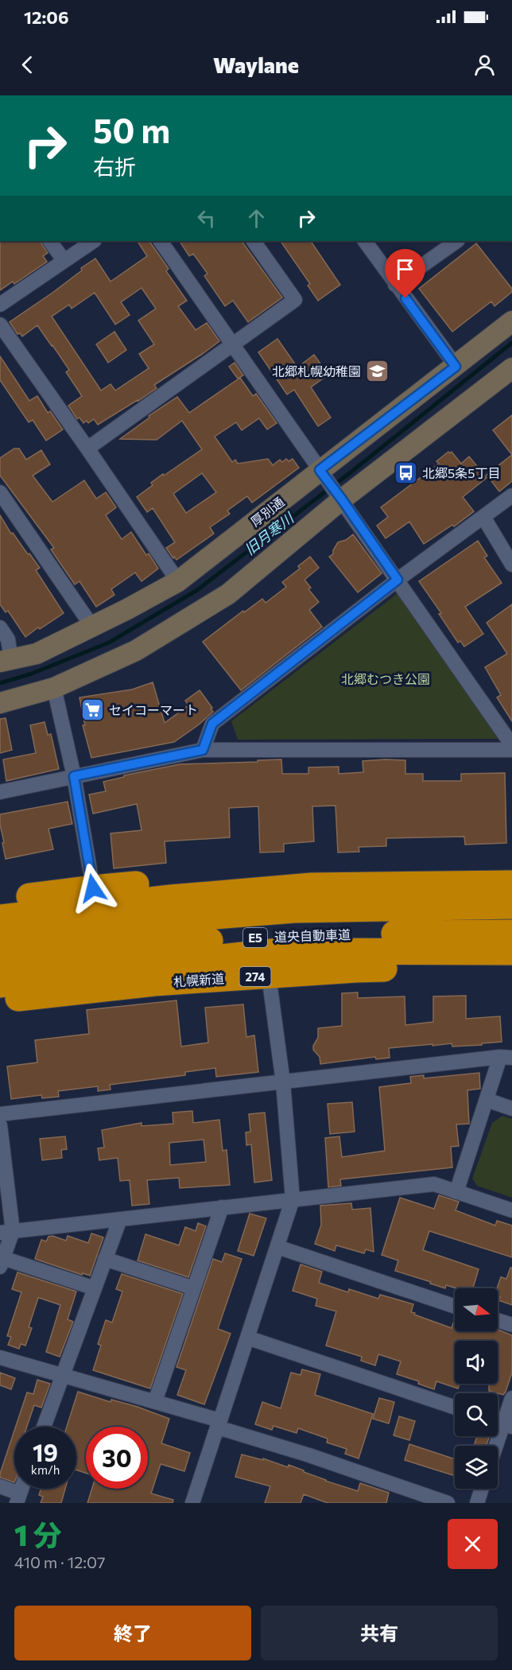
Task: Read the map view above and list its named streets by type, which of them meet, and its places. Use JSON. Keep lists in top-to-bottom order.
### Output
{
  "streets": {
    "highway": [
      "道央自動車道",
      "E5",
      "274",
      "札幌新道"
    ],
    "street": ["厚別通"]
  },
  "water": ["旧月寒川"],
  "parks": ["北郷むつき公園"],
  "places": {
    "school or university": ["北郷札幌幼稚園"],
    "bus stop": ["北郷5条5丁目"],
    "supermarket": ["セイコーマート"]
  },
  "north": "right",
  "page": {
    "status": "12:06",
    "header": "Waylane",
    "turn": ["50 m", "右折"],
    "speed": "19 km/h",
    "limit": "30",
    "heading": ["1 分", "410 m · 12:07"],
    "buttons": ["終了", "共有"]
  }
}
